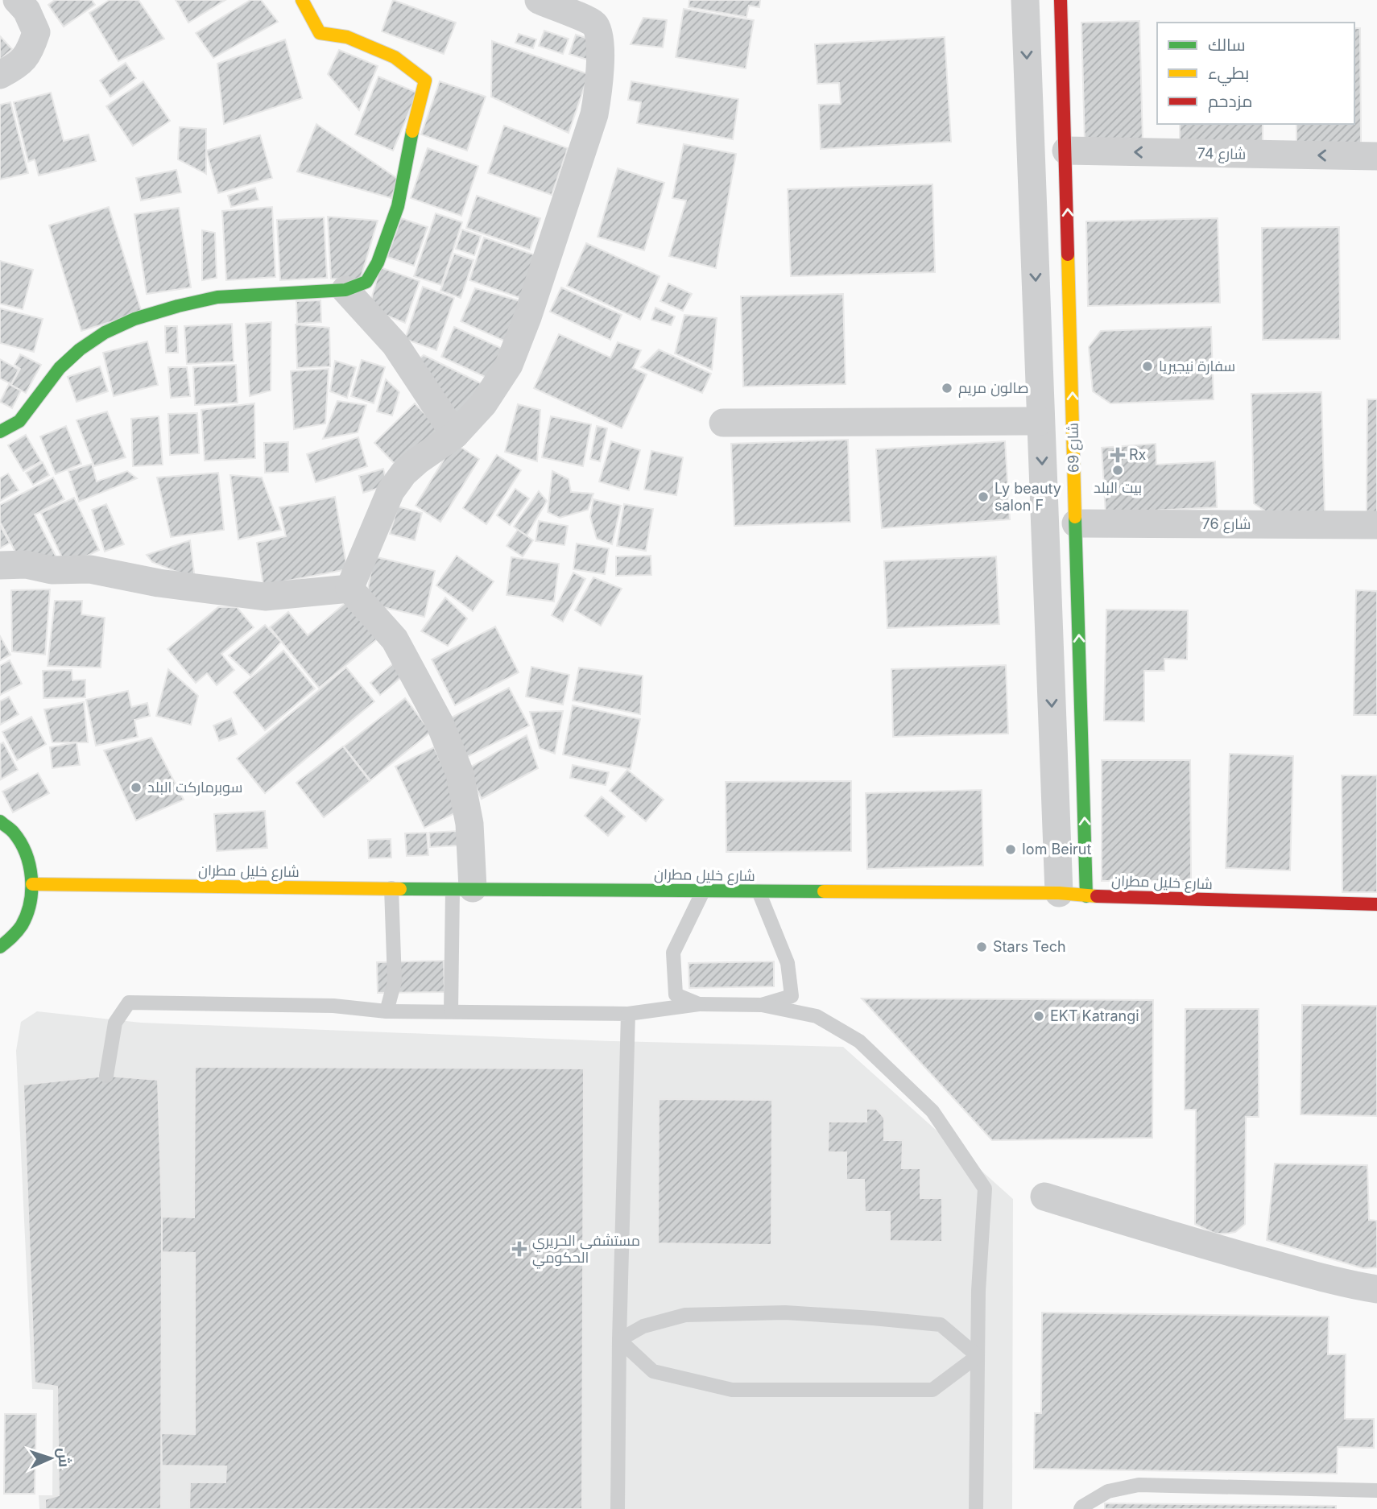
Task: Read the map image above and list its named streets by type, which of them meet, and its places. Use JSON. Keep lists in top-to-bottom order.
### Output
{
  "streets": {
    "street": [
      "شارع 74",
      "شارع 69",
      "شارع 76",
      "شارع خليل مطران"
    ]
  },
  "crossings": [
    ["شارع 74", "شارع 69"],
    ["شارع 69", "شارع 76"],
    ["شارع 69", "شارع خليل مطران"]
  ],
  "one_way": ["شارع 74"],
  "places": {
    "other": [
      "سفارة نيجيريا",
      "صالون مريم",
      "بيت البلد",
      "Ly beauty salon F",
      "سوبرماركت البلد",
      "Iom Beirut",
      "Stars Tech",
      "EKT Katrangi"
    ],
    "health": ["Rx", "مستشفى الحريري الحكومي"]
  },
  "legend": ["سالك", "بطيء", "مزدحم"],
  "north": "right"
}
